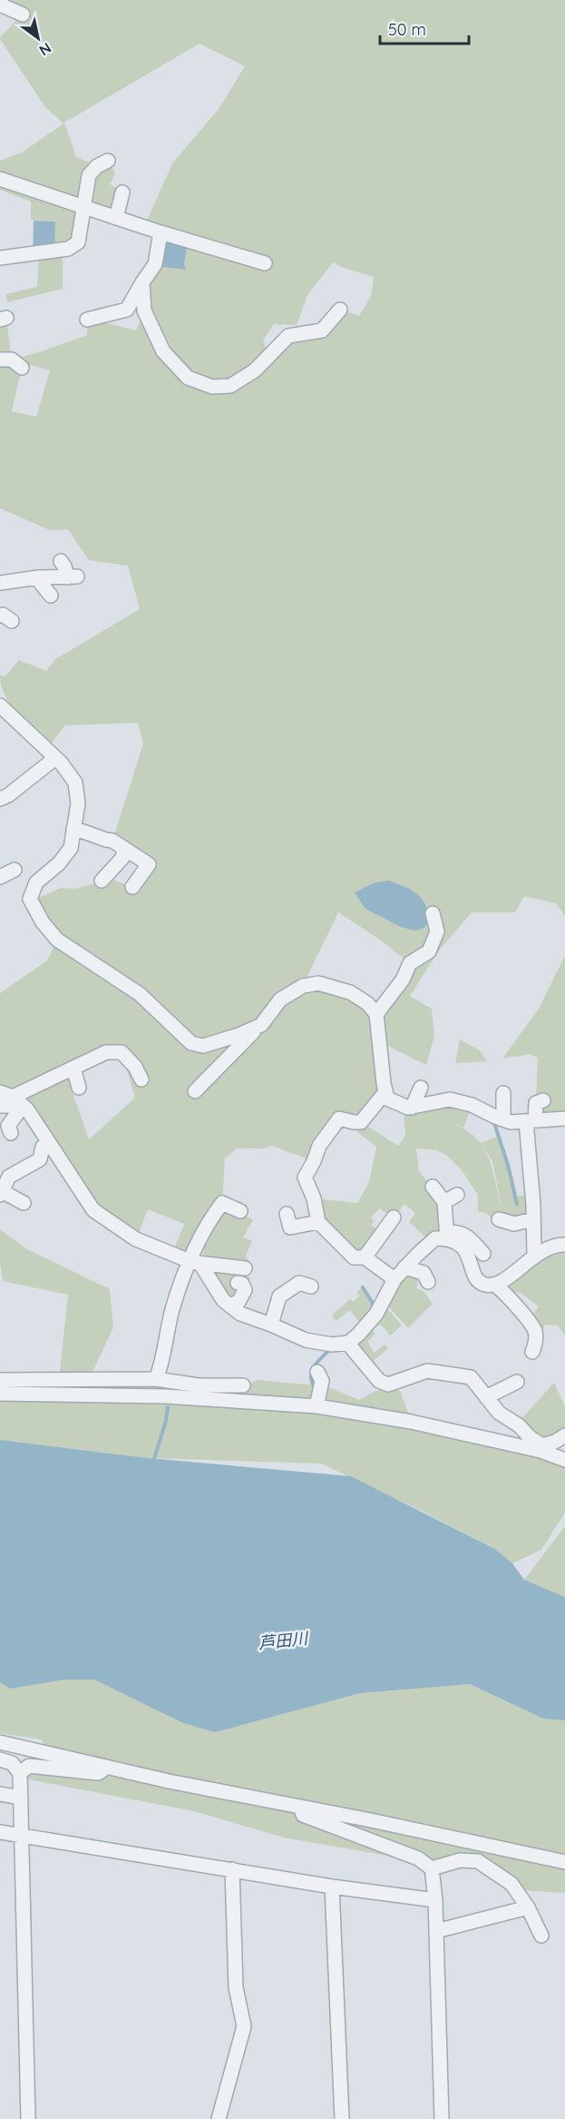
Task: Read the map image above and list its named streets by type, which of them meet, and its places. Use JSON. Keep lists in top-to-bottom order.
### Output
{
  "water": ["芦田川"],
  "scale_bar": "50 m",
  "north": "bottom right"
}
